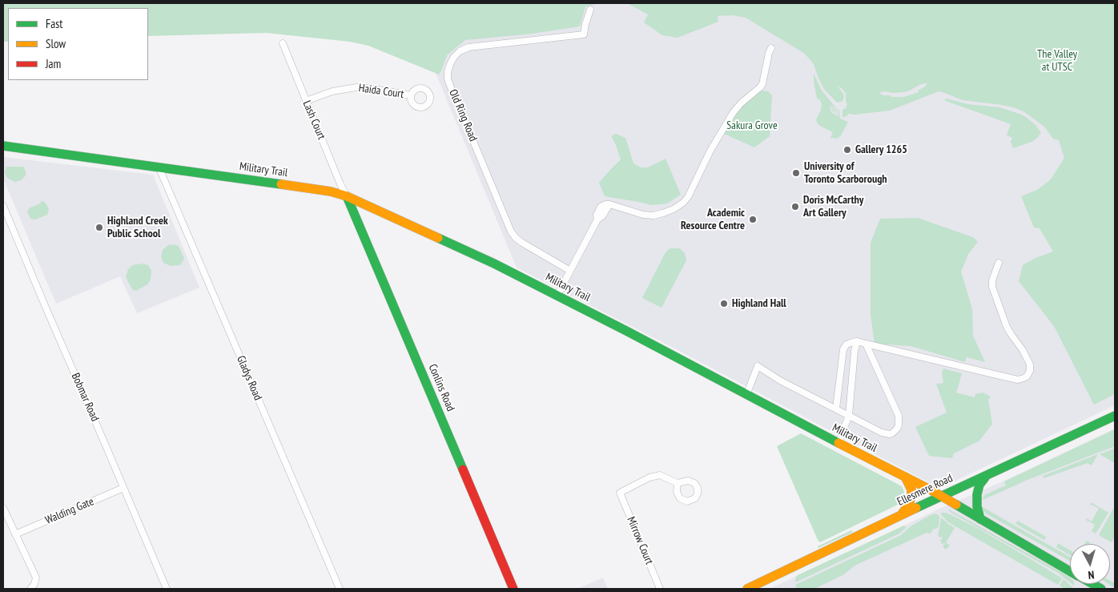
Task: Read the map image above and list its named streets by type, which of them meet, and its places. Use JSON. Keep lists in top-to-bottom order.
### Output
{
  "streets": {
    "street": [
      "Haida Court",
      "Old Ring Road",
      "Lash Court",
      "Military Trail",
      "Gladys Road",
      "Conlins Road",
      "Bobmar Road",
      "Ellesmere Road",
      "Walding Gate",
      "Mirrow Court"
    ]
  },
  "crossings": [
    ["Haida Court", "Lash Court"],
    ["Lash Court", "Military Trail"],
    ["Lash Court", "Conlins Road"],
    ["Military Trail", "Gladys Road"],
    ["Military Trail", "Conlins Road"],
    ["Military Trail", "Ellesmere Road"],
    ["Bobmar Road", "Walding Gate"]
  ],
  "parks": ["The Valley at UTSC", "Sakura Grove"],
  "places": [
    "Gallery 1265",
    "University of Toronto Scarborough",
    "Doris McCarthy Art Gallery",
    "Academic Resource Centre",
    "Highland Creek Public School",
    "Highland Hall"
  ],
  "legend": ["Fast", "Slow", "Jam"],
  "north": "bottom"
}
